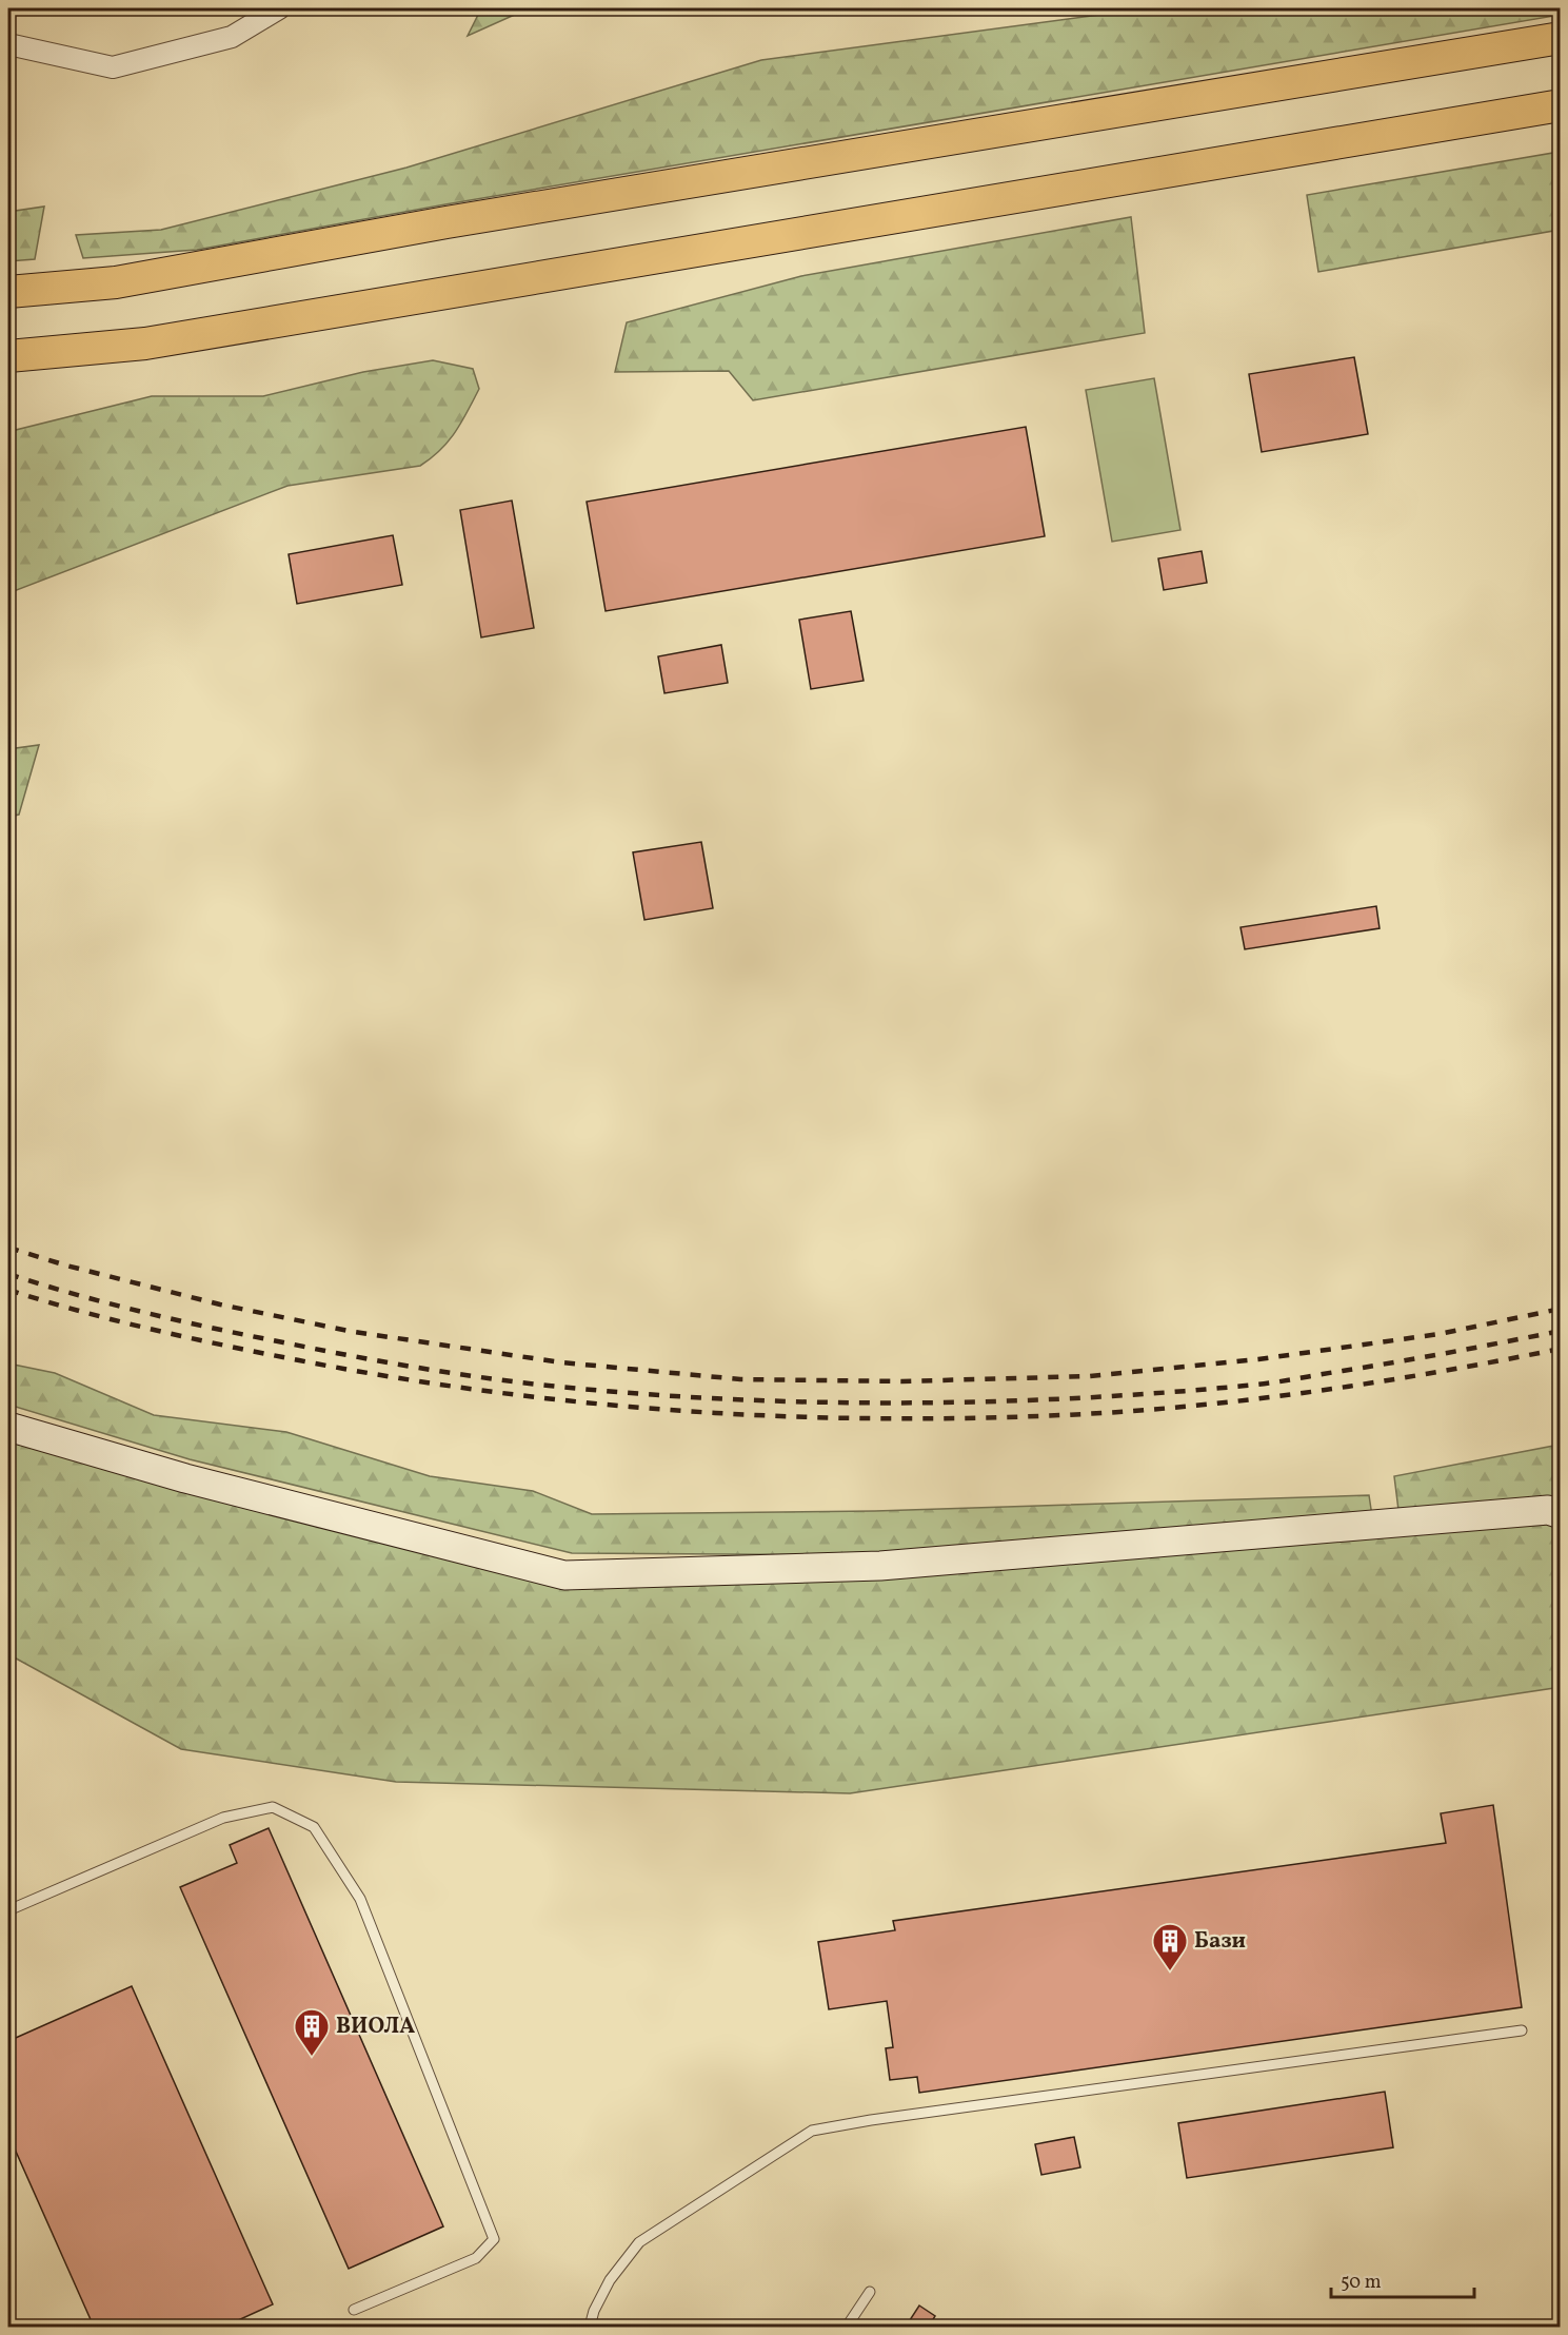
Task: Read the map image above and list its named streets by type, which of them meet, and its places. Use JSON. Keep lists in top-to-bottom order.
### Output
{
  "places": {
    "building": ["Бази", "ВИОЛА"]
  },
  "scale_bar": "50 m"
}
